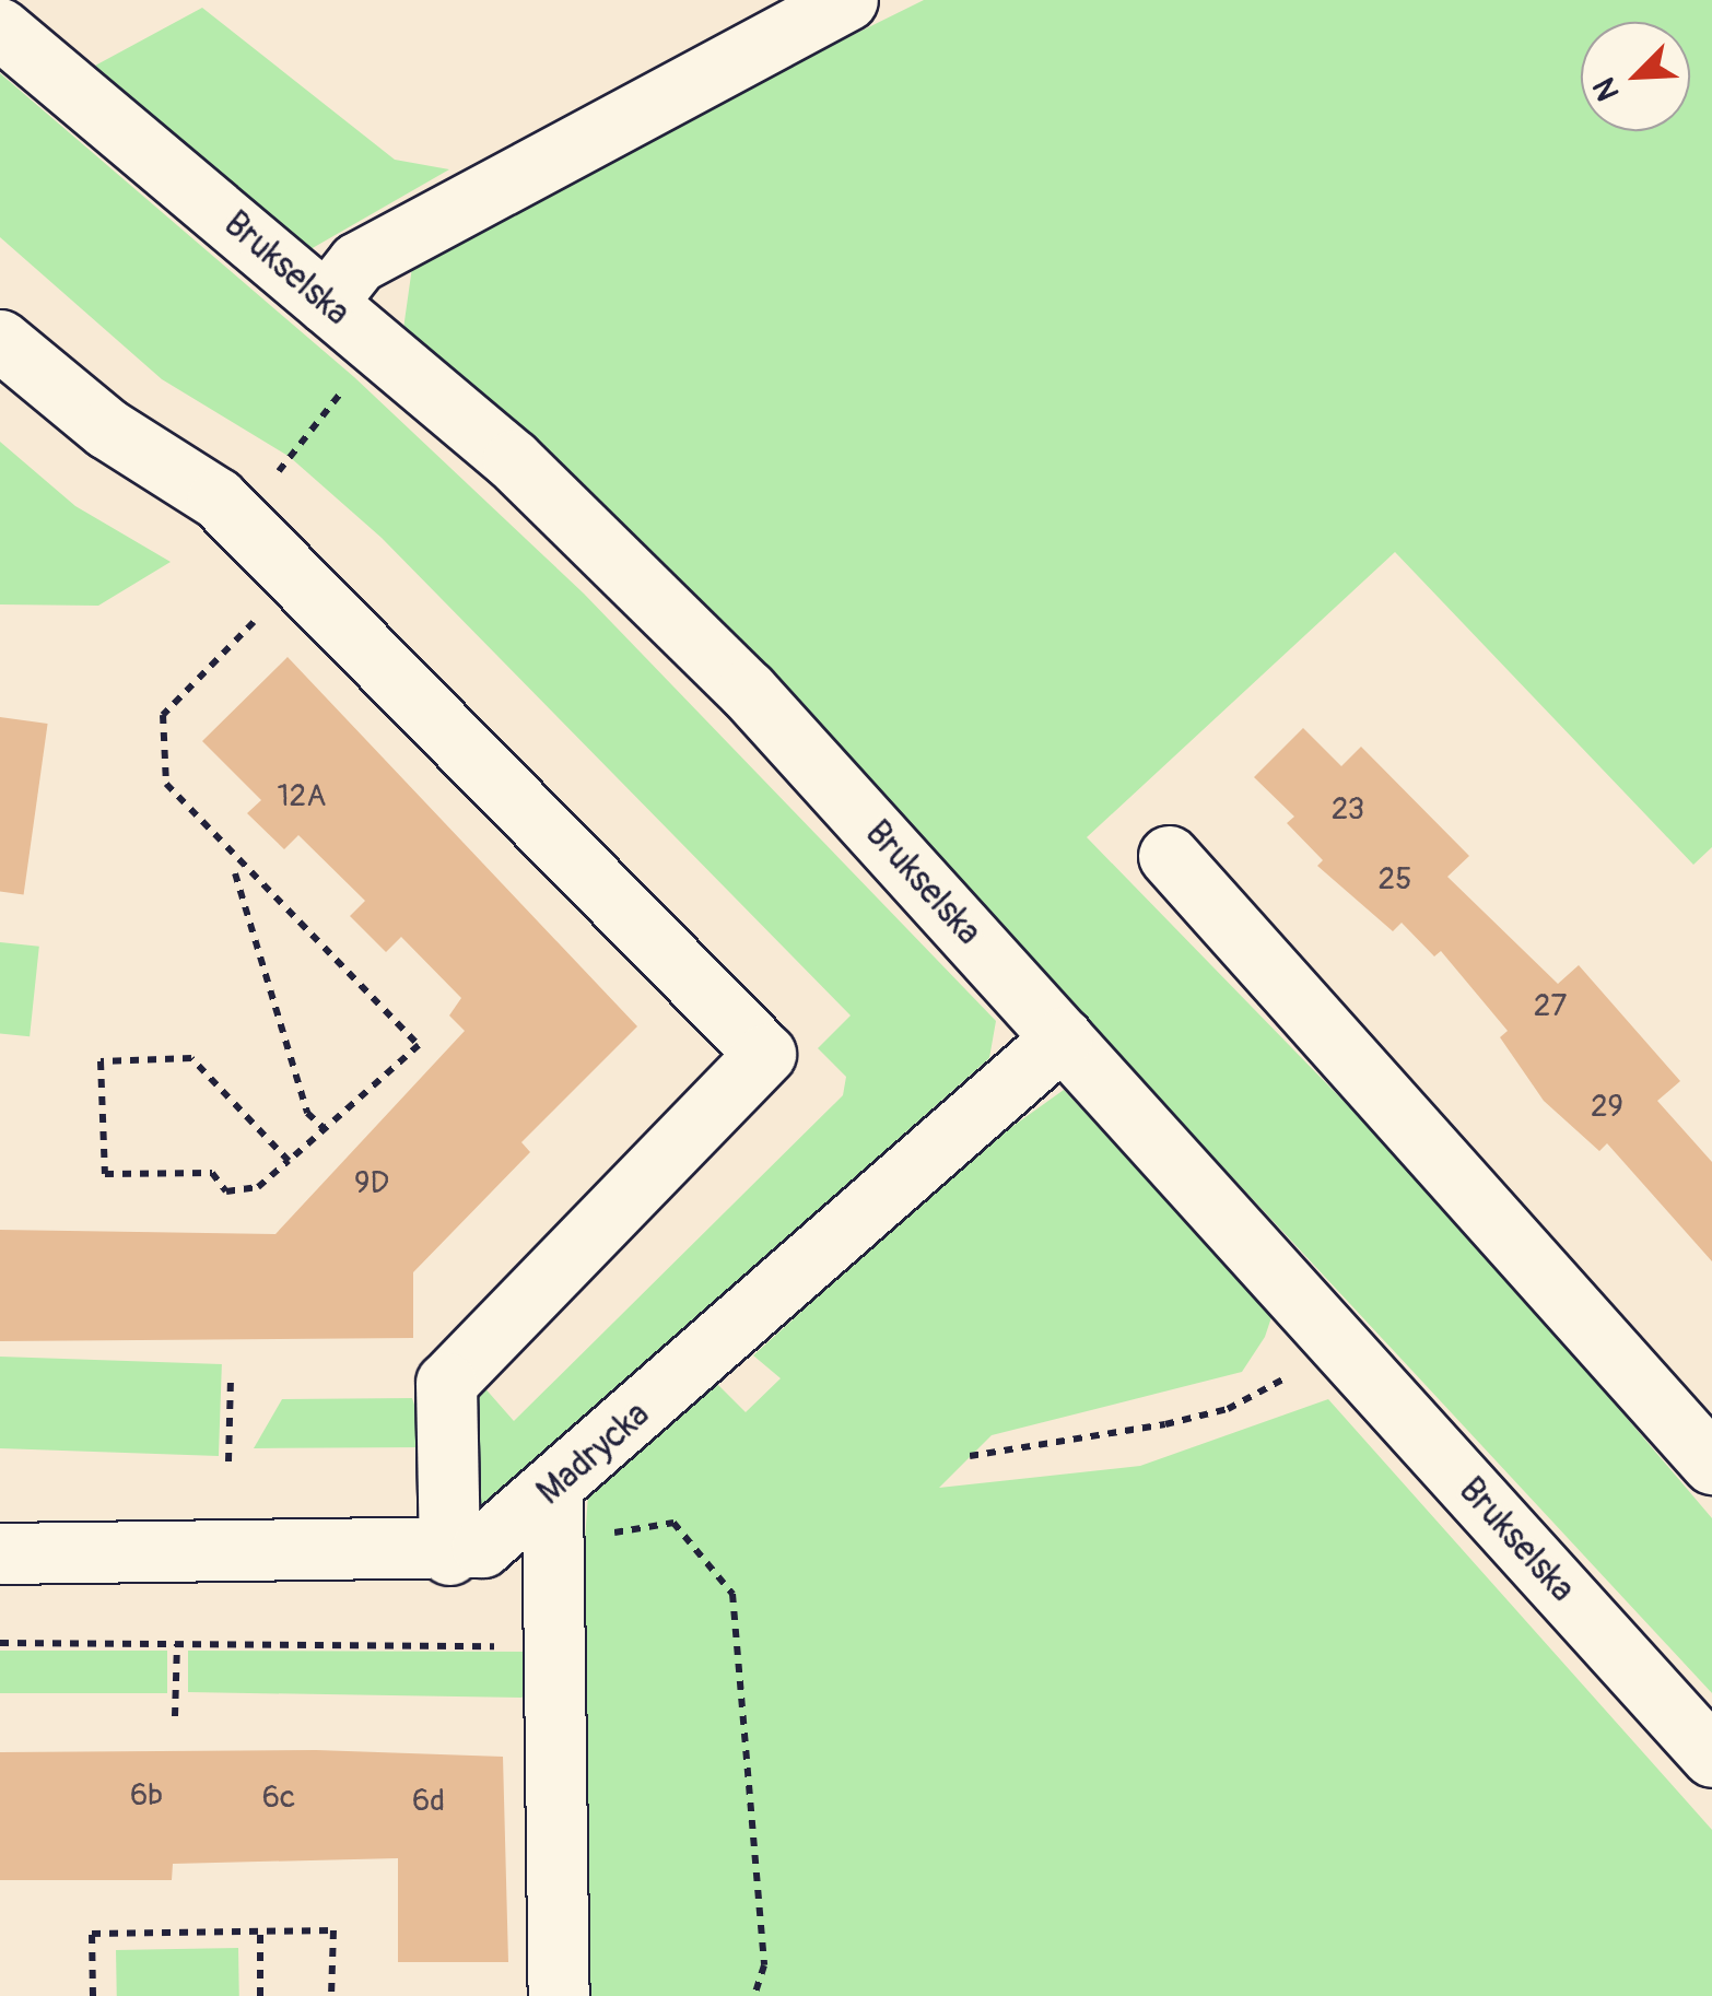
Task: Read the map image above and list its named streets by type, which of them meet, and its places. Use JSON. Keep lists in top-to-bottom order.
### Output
{
  "streets": {
    "street": ["Brukselska", "Madrycka"]
  },
  "crossings": [
    ["Brukselska", "Madrycka"]
  ],
  "house_numbers": [
    "12A",
    "23",
    "25",
    "27",
    "29",
    "9D",
    "6b",
    "6c",
    "6d"
  ],
  "north": "bottom left"
}
